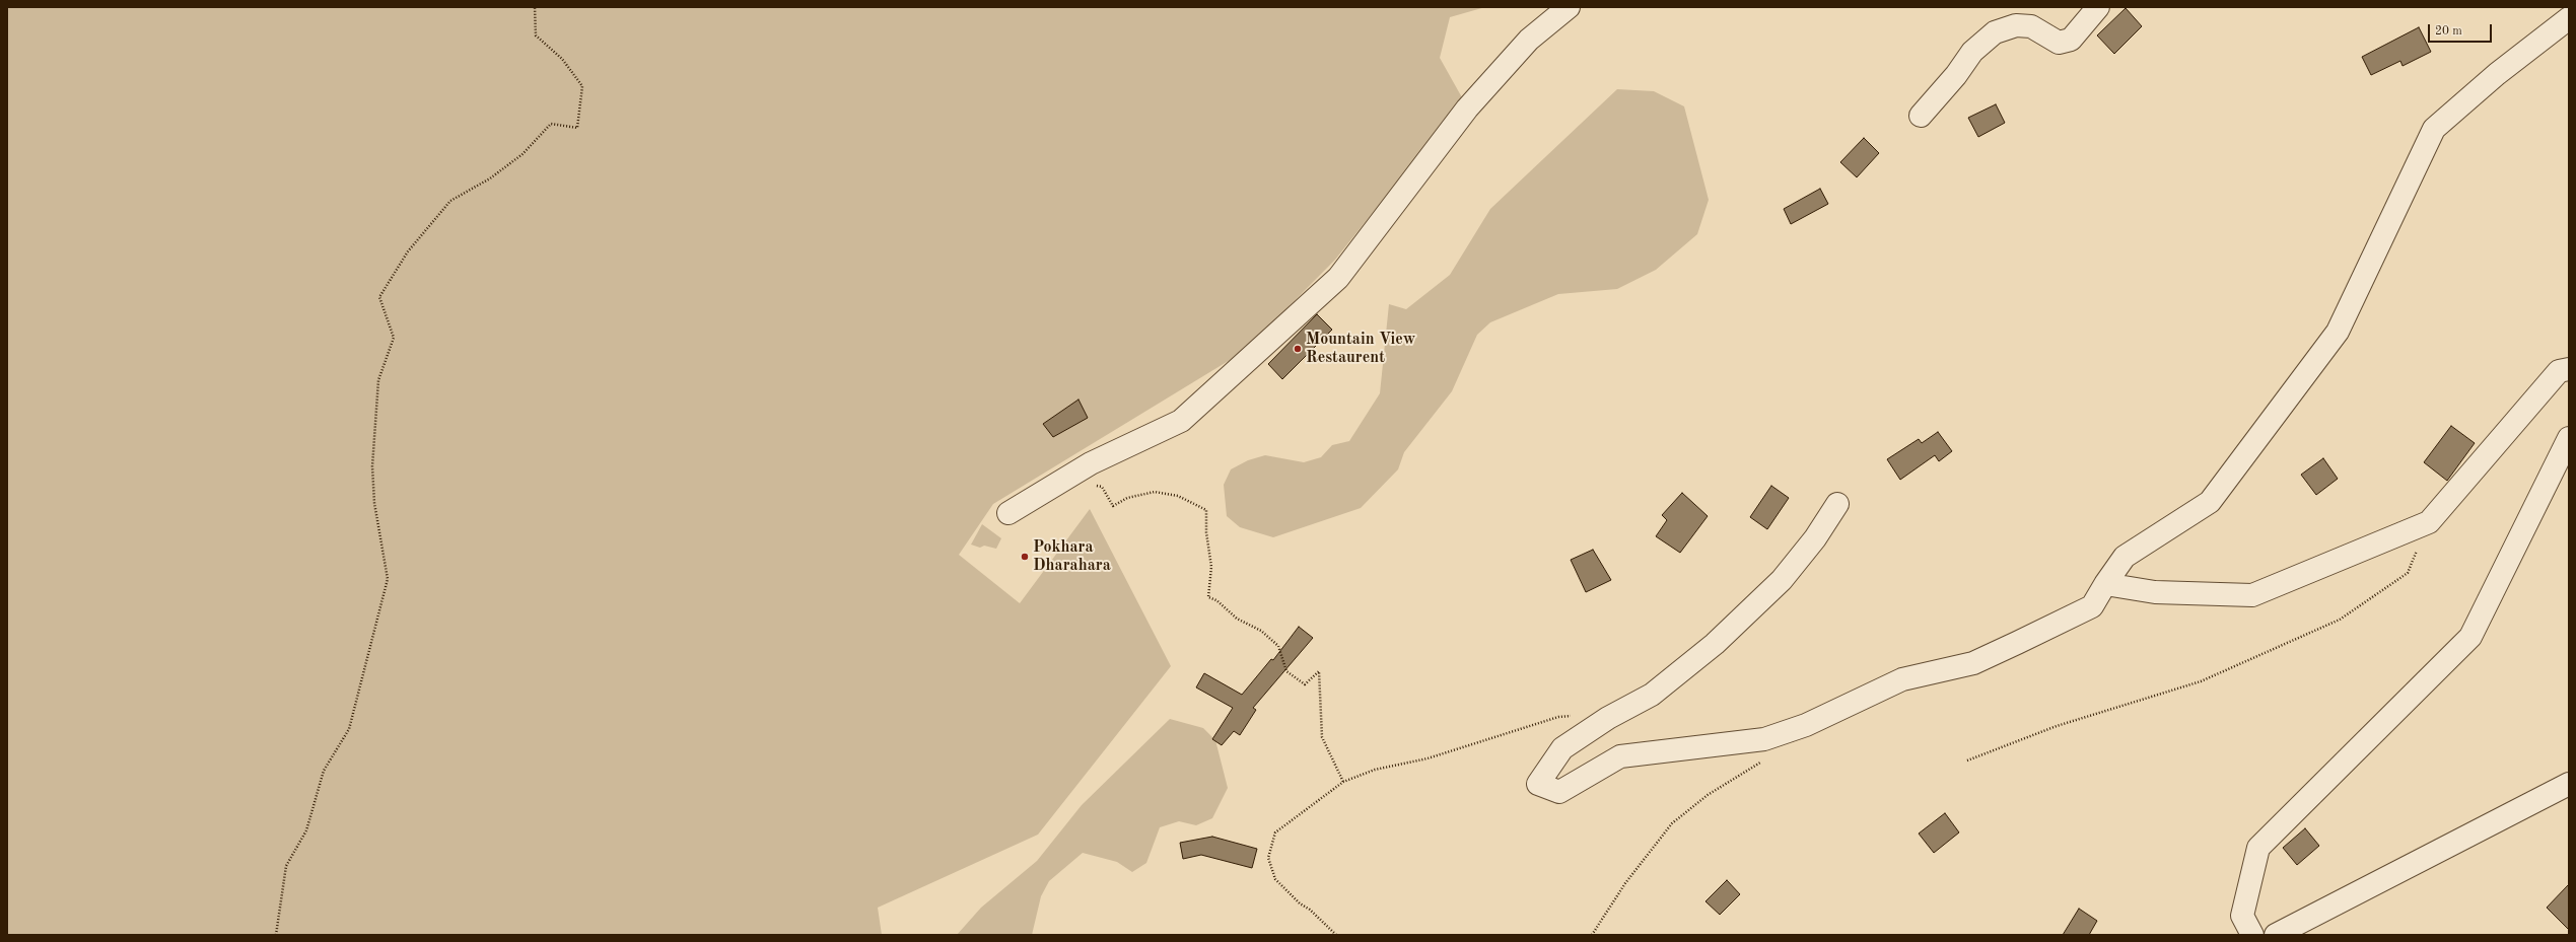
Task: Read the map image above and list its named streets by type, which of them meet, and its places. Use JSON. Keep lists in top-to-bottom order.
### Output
{
  "places": ["Mountain View Restaurent", "Pokhara Dharahara"],
  "scale_bar": "20 m"
}
